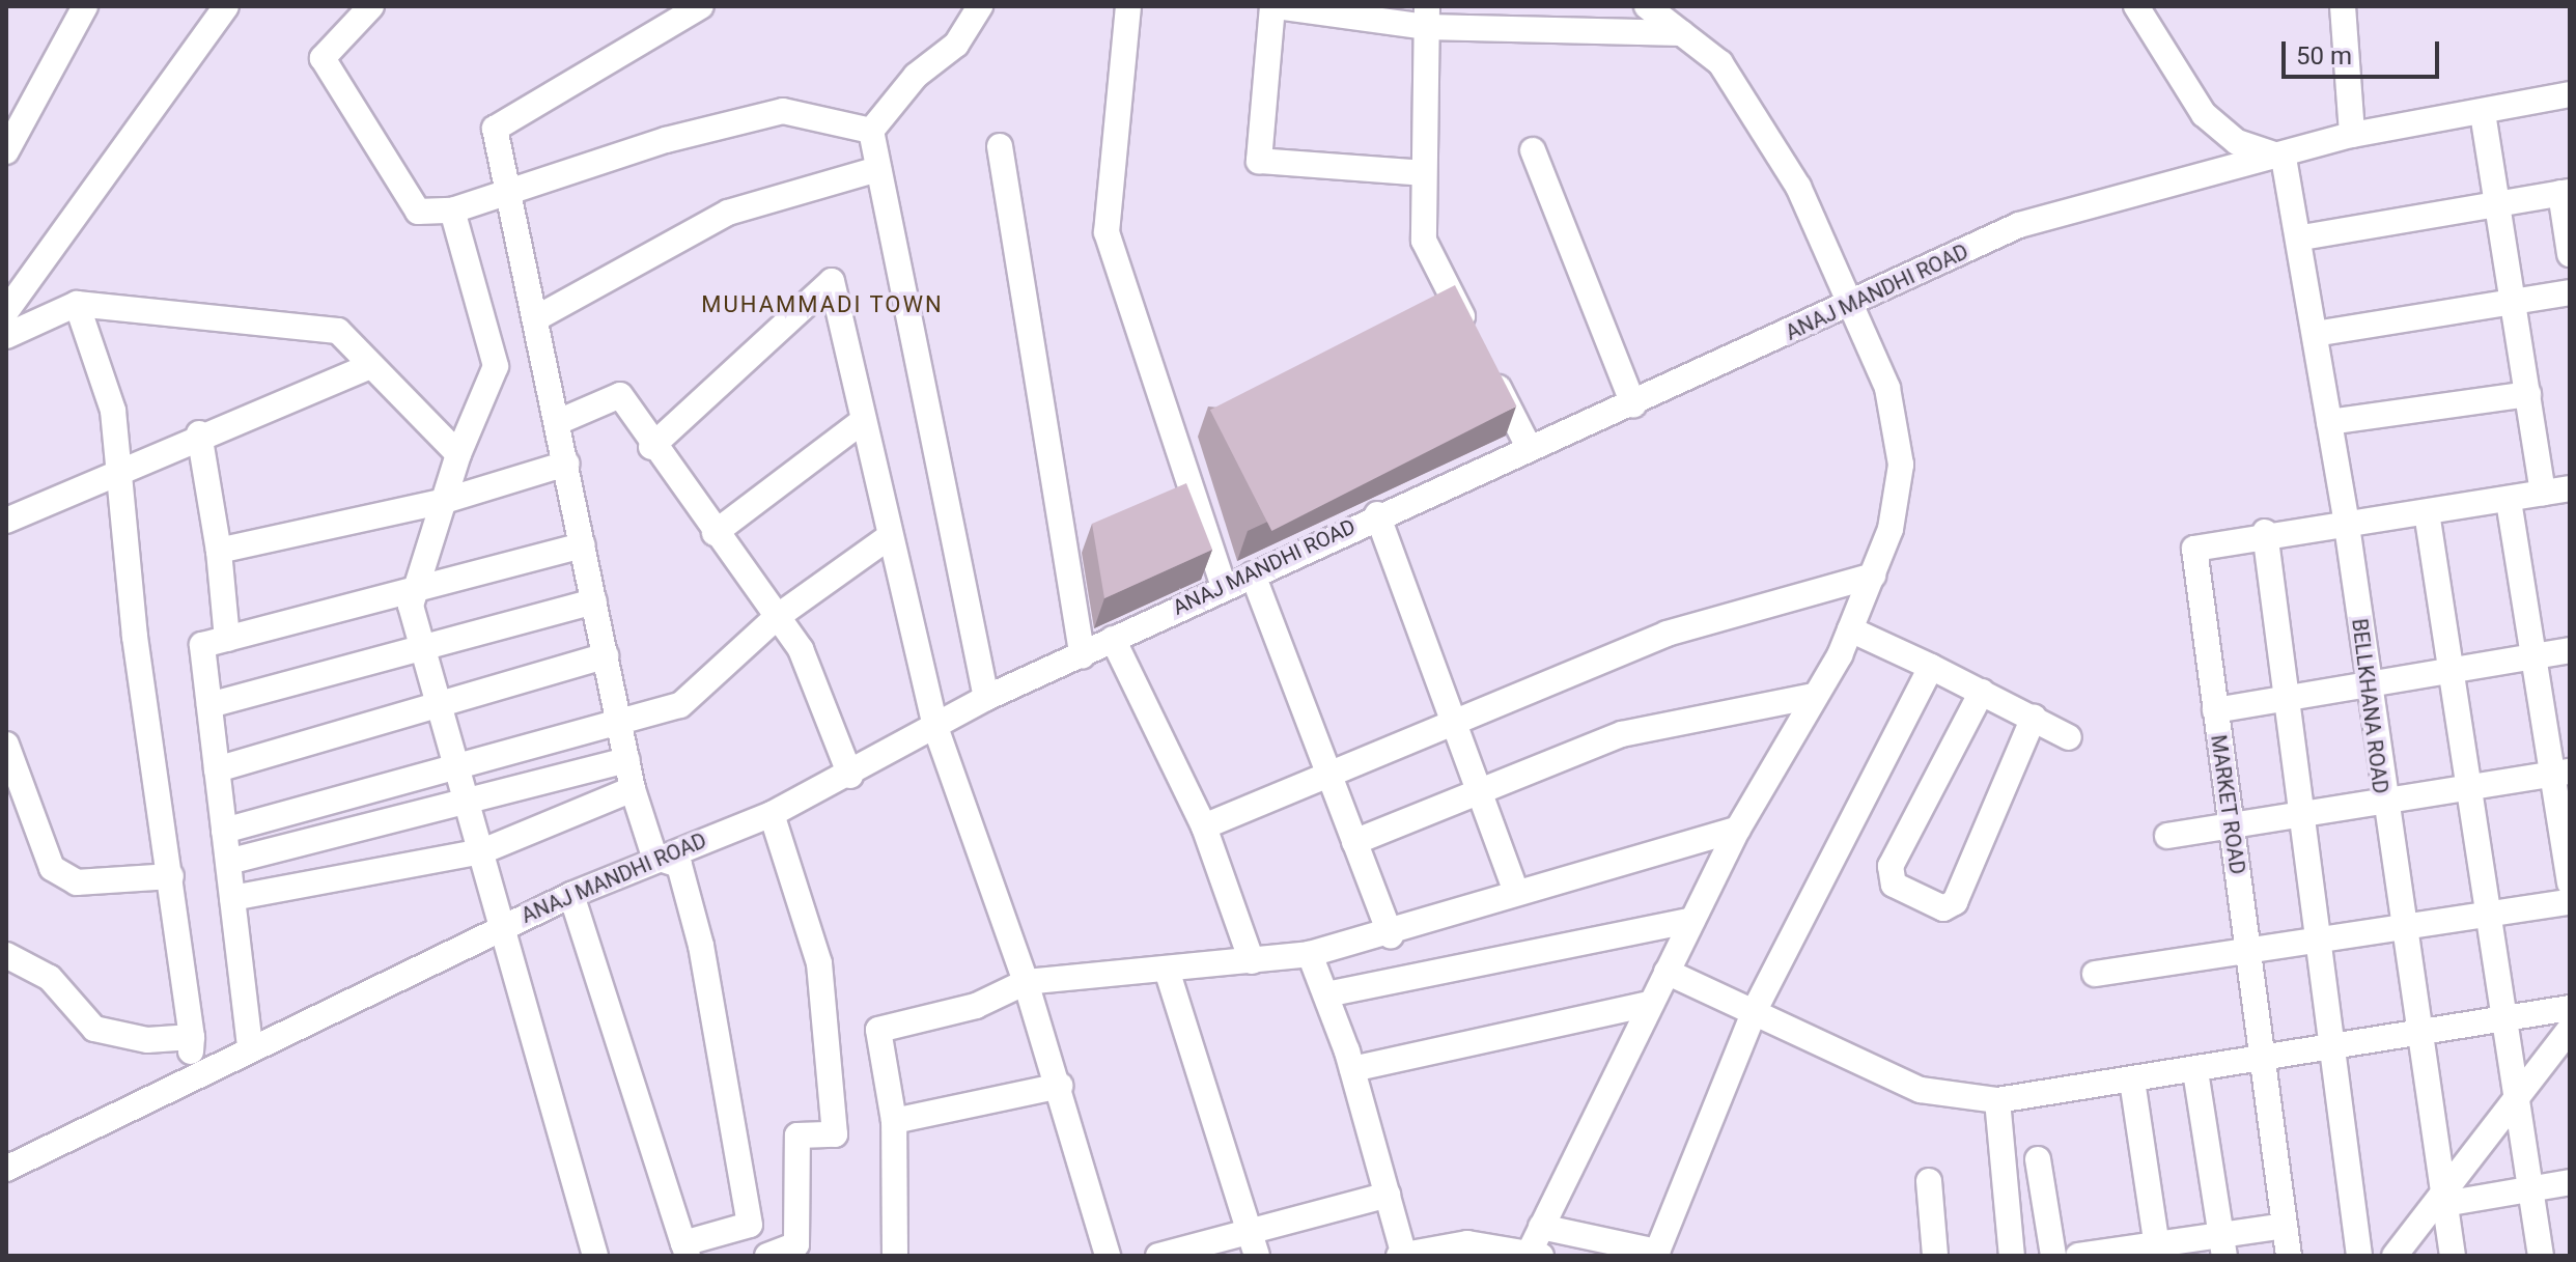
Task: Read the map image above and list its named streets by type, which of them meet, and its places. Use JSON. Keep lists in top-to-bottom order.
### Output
{
  "streets": {
    "street": ["ANAJ MANDHI ROAD", "BELLKHANA ROAD", "MARKET ROAD"]
  },
  "crossings": [
    ["ANAJ MANDHI ROAD", "BELLKHANA ROAD"],
    ["BELLKHANA ROAD", "MARKET ROAD"]
  ],
  "districts": ["MUHAMMADI TOWN"],
  "scale_bar": "50 m"
}
